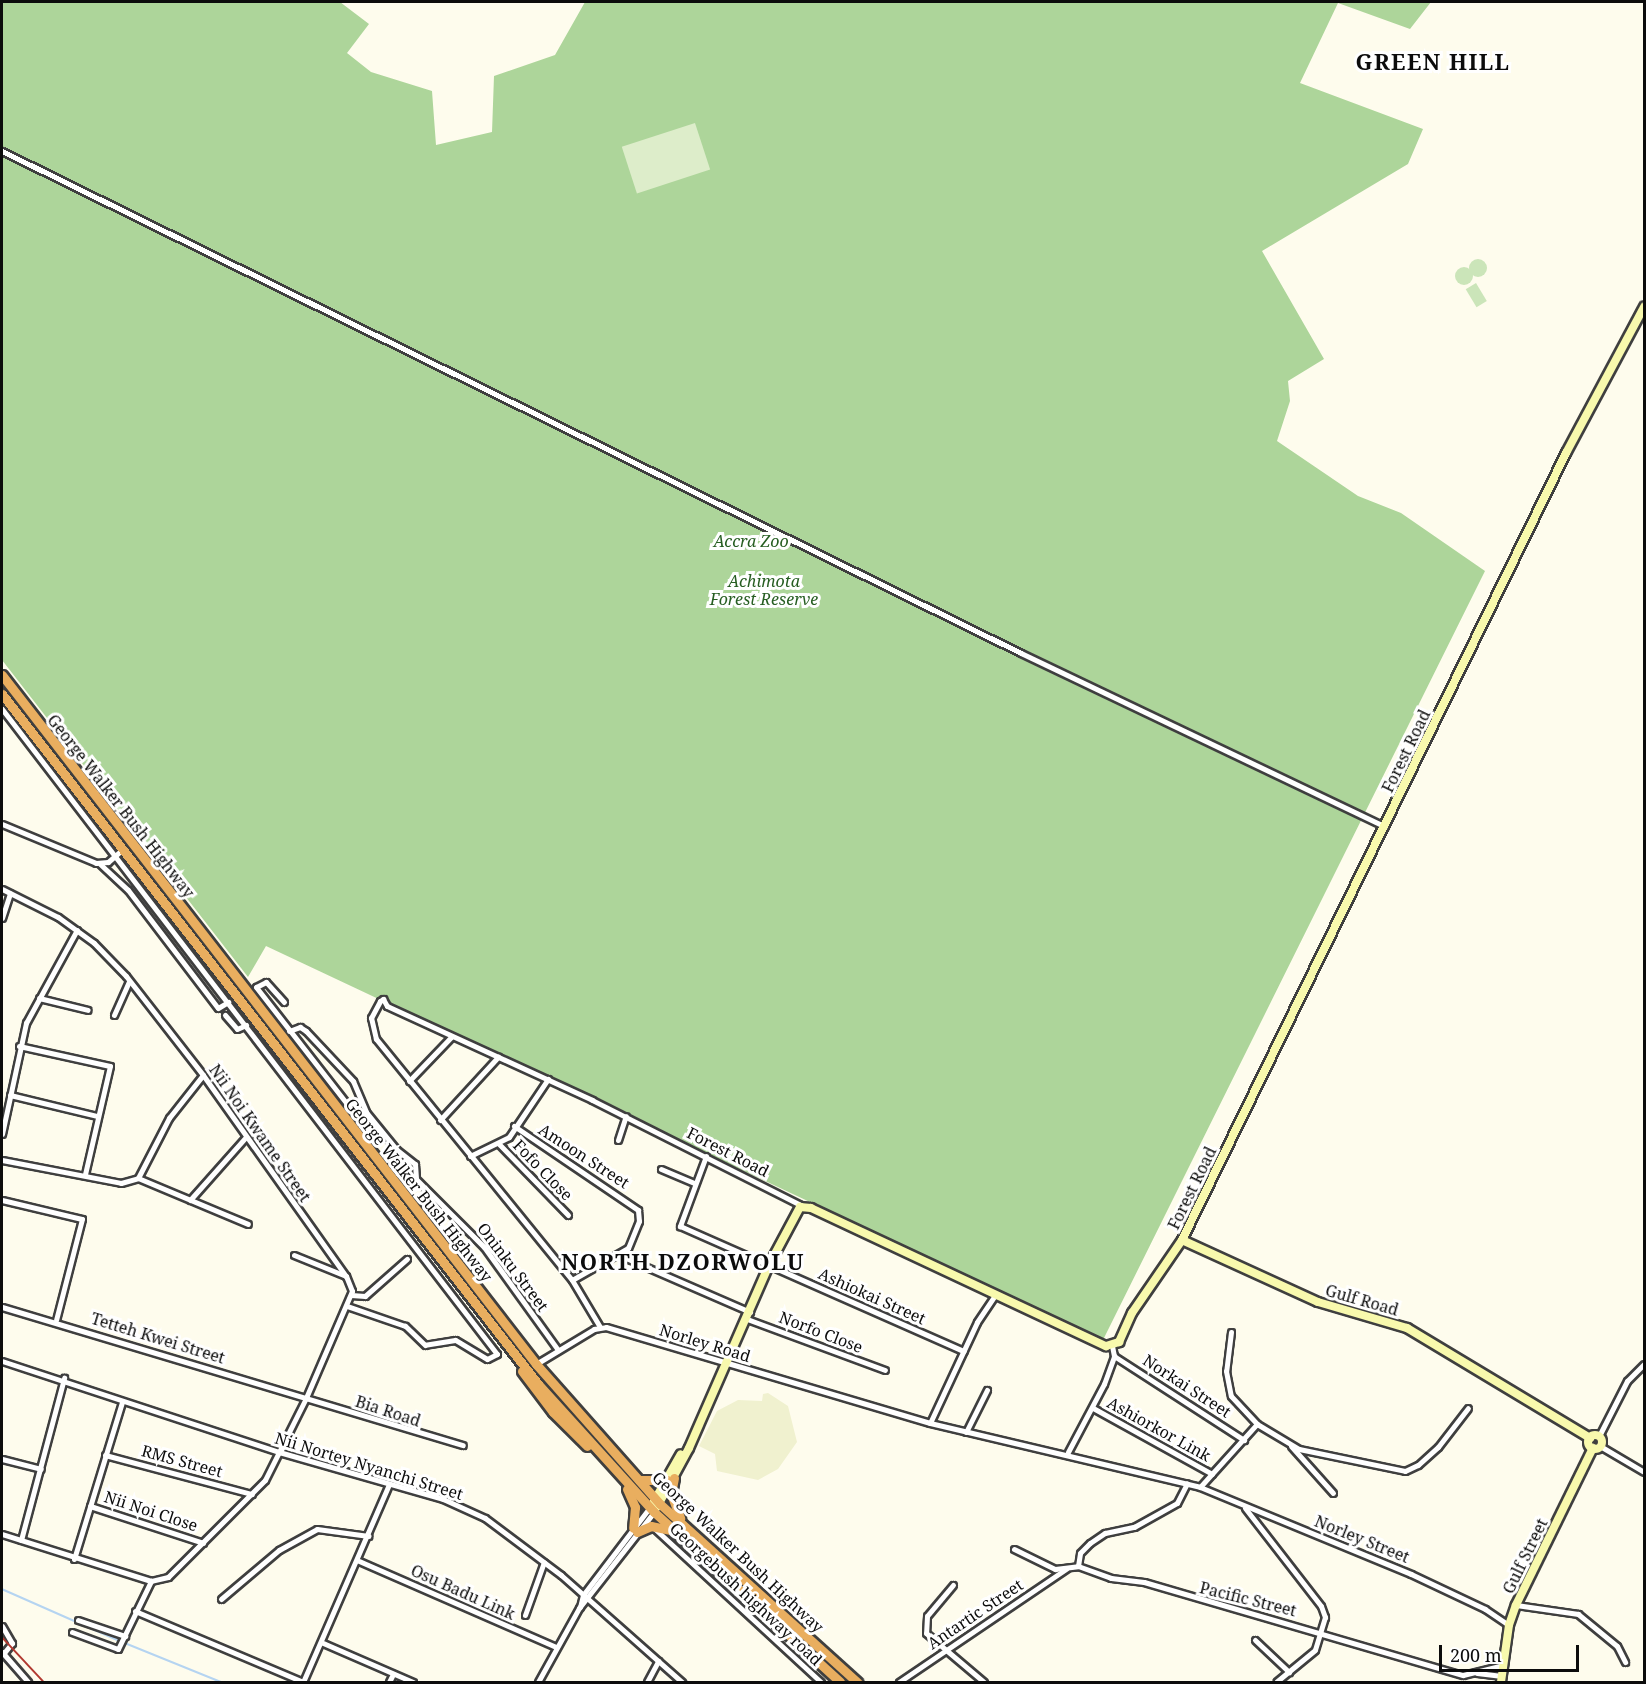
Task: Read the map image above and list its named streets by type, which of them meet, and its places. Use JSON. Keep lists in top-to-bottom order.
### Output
{
  "streets": {
    "highway": ["George Walker Bush Highway"],
    "main road": ["Forest Road", "Gulf Road", "Gulf Street"],
    "street": [
      "Nii Noi Kwame Street",
      "Amoon Street",
      "Fofo Close",
      "Oninku Street",
      "Ashiokai Street",
      "Norfo Close",
      "Tetteh Kwei Street",
      "Norley Road",
      "Norkai Street",
      "Bia Road",
      "Ashiorkor Link",
      "RMS Street",
      "Nii Nortey Nyanchi Street",
      "Nii Noi Close",
      "Norley Street",
      "Osu Badu Link",
      "Georgebush highway road",
      "Pacific Street",
      "Antartic Street"
    ]
  },
  "crossings": [
    ["Forest Road", "Gulf Road"],
    ["Amoon Street", "Norfo Close"],
    ["Tetteh Kwei Street", "Bia Road"],
    ["Norley Road", "Norley Street"],
    ["Norley Street", "Gulf Street"],
    ["Gulf Street", "Pacific Street"],
    ["Pacific Street", "Antartic Street"]
  ],
  "districts": ["GREEN HILL", "NORTH DZORWOLU"],
  "parks": ["Accra Zoo", "Achimota Forest Reserve"],
  "scale_bar": "200 m"
}
